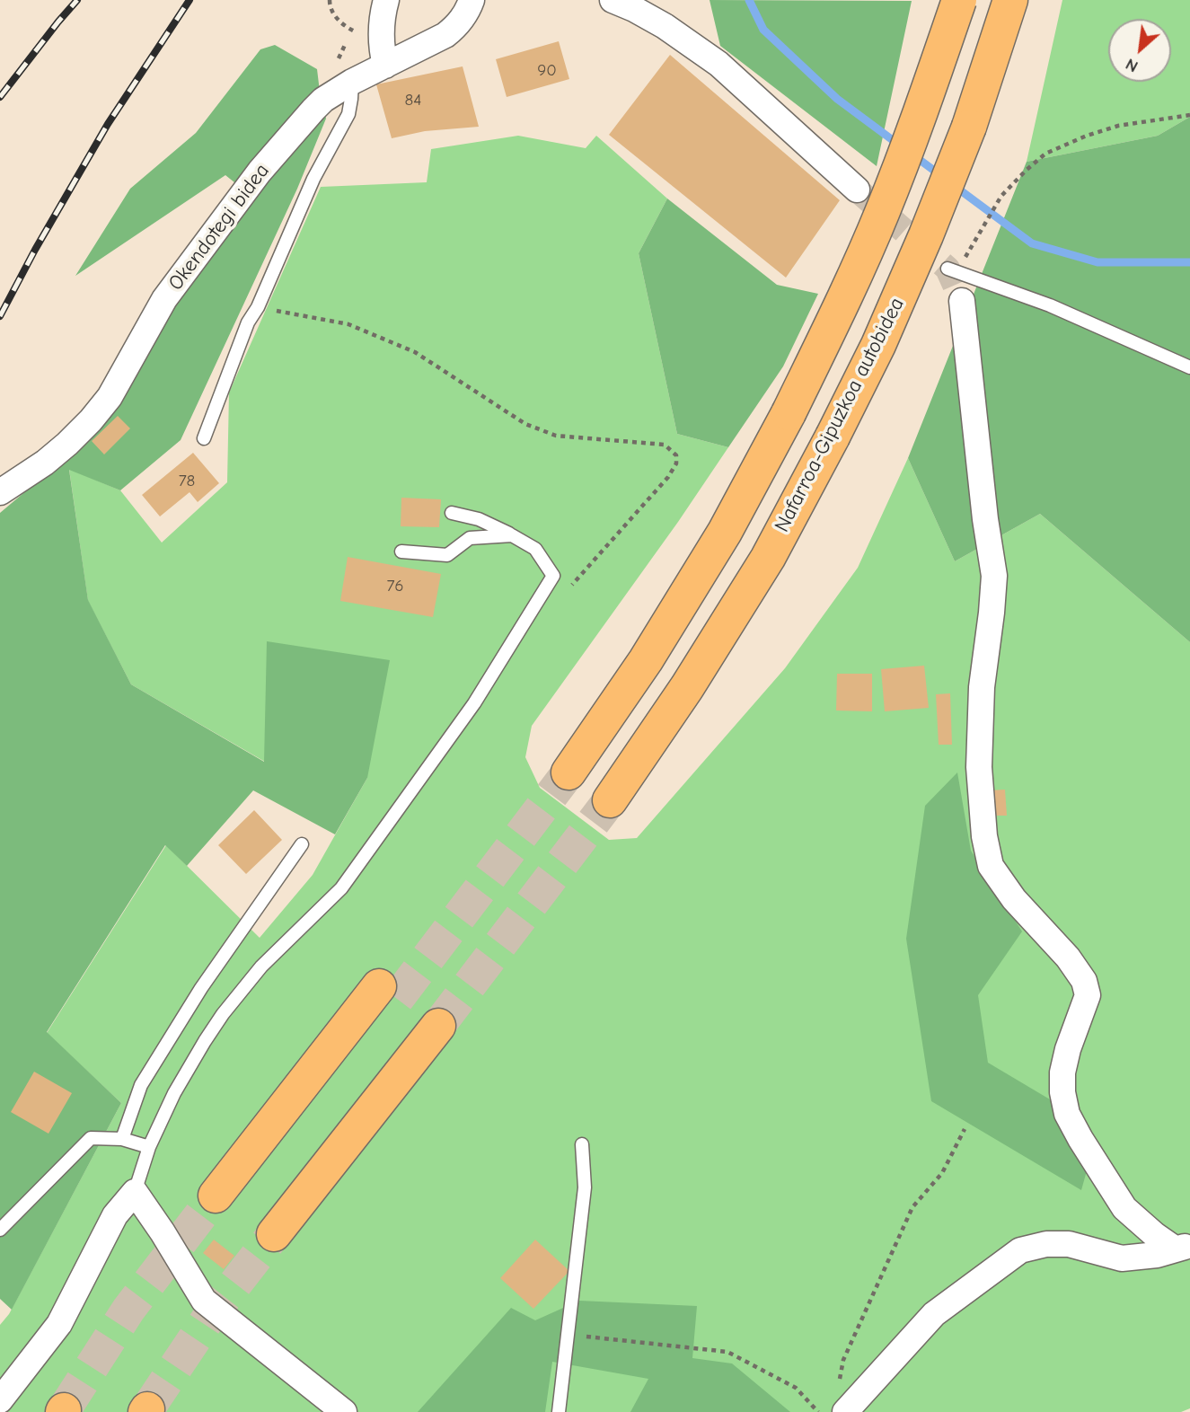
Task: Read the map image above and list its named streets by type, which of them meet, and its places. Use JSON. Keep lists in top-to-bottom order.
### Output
{
  "streets": {
    "highway": ["Nafarroa-Gipuzkoa autobidea"],
    "street": ["Okendotegi bidea"]
  },
  "house_numbers": [
    "90",
    "84",
    "78",
    "76"
  ],
  "north": "bottom left"
}
